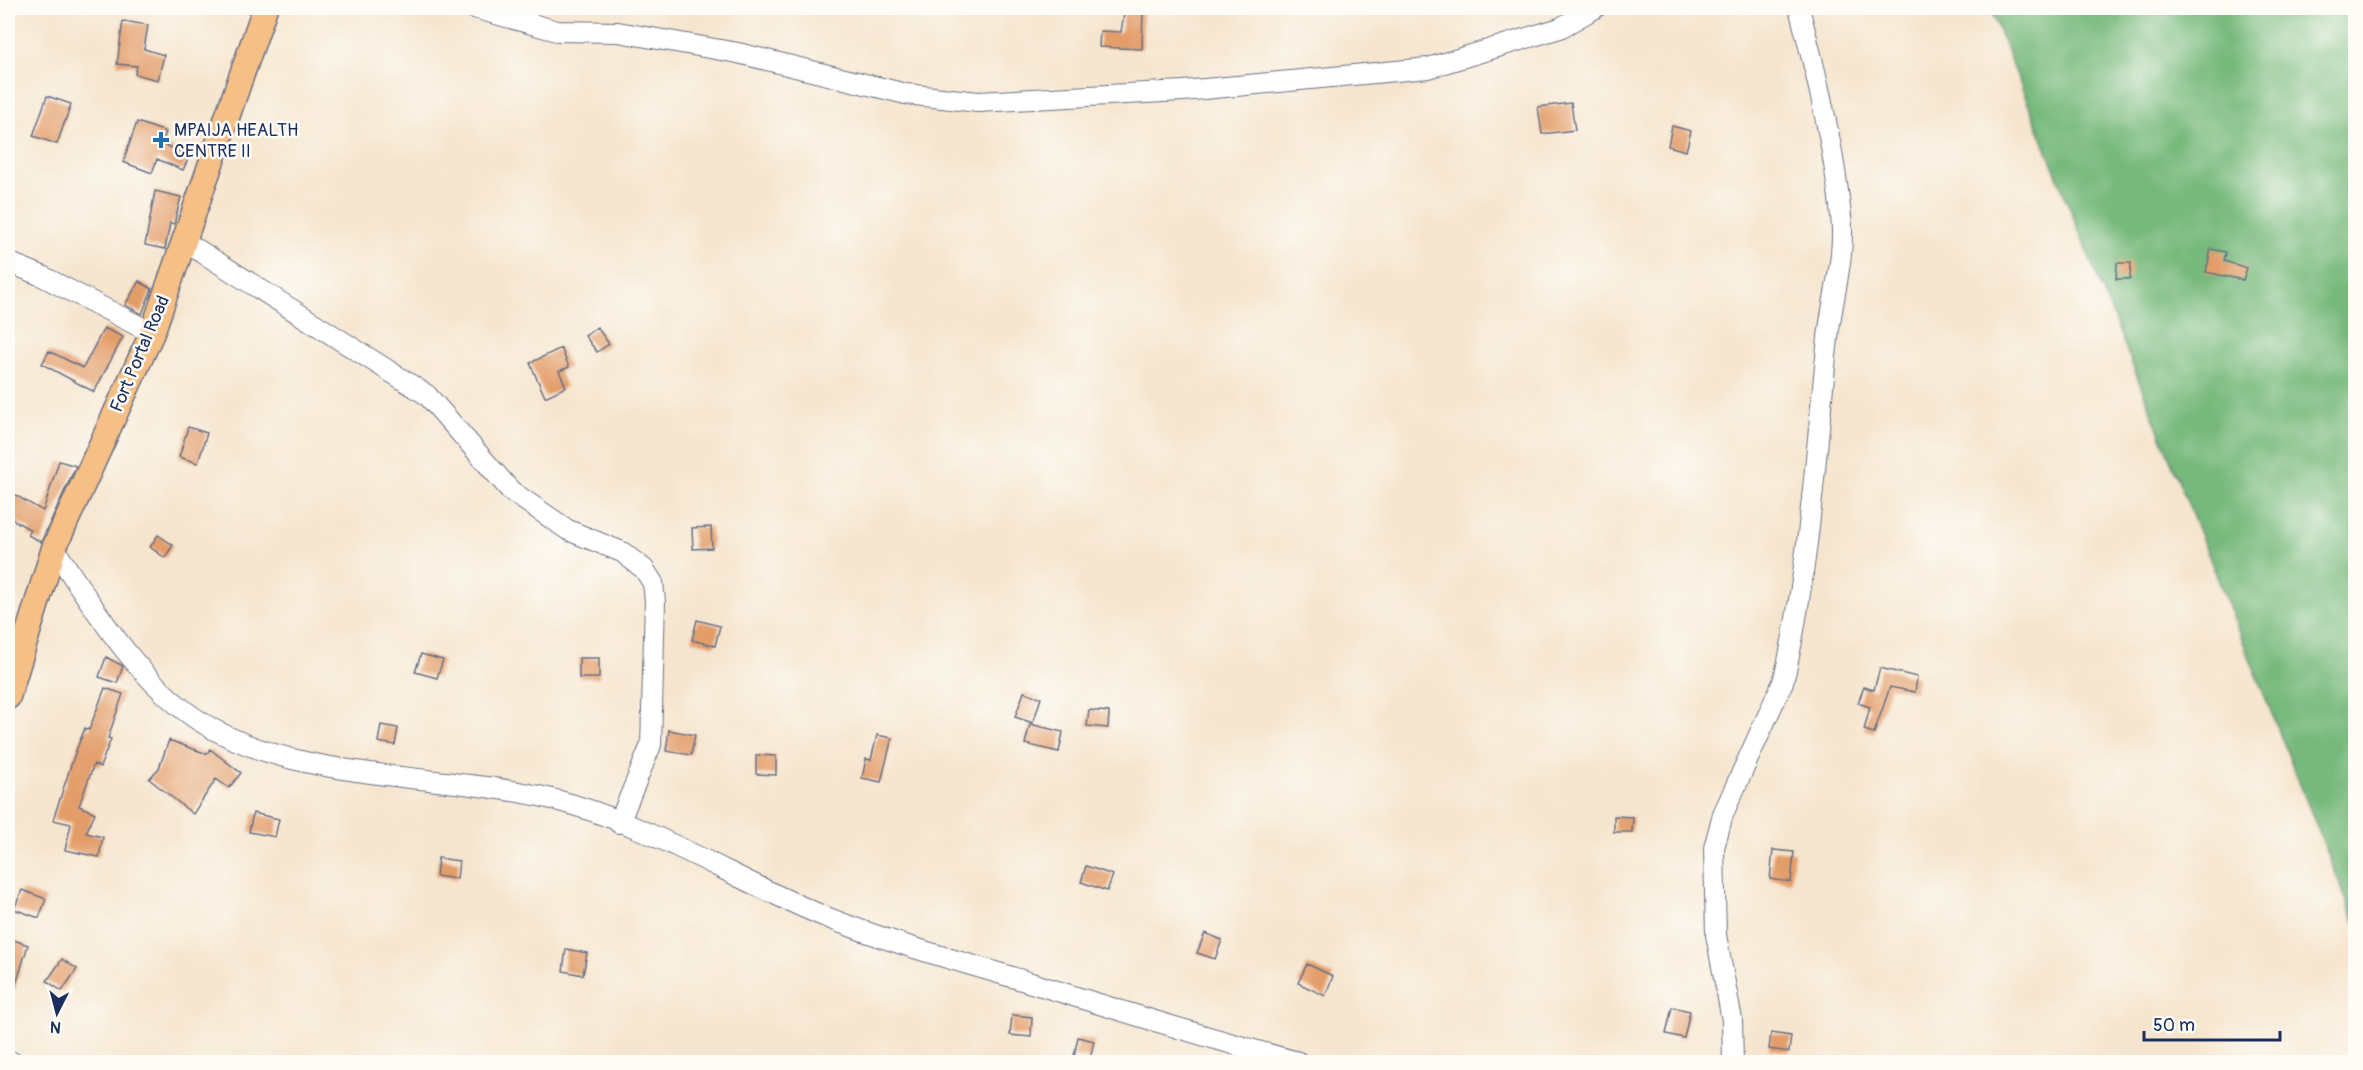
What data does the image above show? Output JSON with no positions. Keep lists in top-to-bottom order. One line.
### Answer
{"streets":{"main road":["Fort Portal Road"]},"places":{"health":["MPAIJA HEALTH CENTRE II"]},"scale_bar":"50 m","north":"bottom"}
